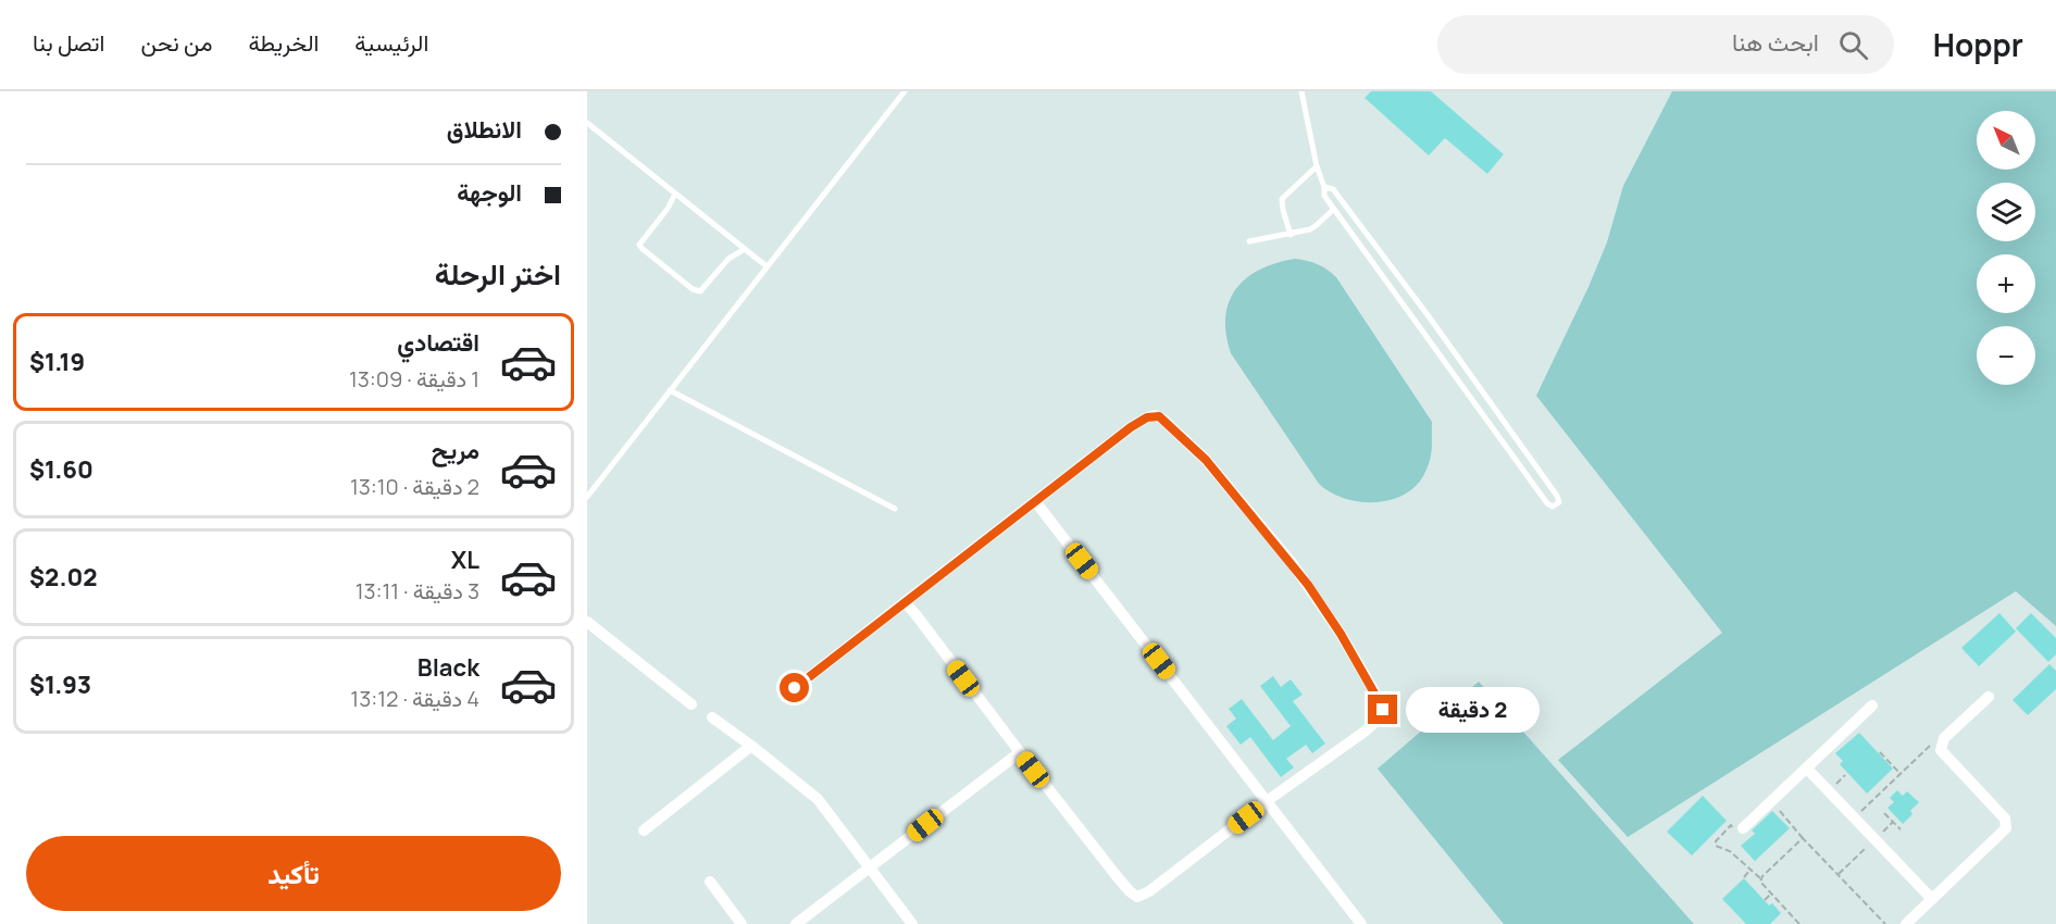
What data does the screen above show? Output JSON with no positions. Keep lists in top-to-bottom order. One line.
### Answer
{"north":"top left","page":{"header":"Hoppr","search":"ابحث هنا","nav":["الرئيسية","الخريطة","من نحن","اتصل بنا"],"banner":["الانطلاق","الوجهة"],"map_buttons":["+","−"],"heading":"اختر الرحلة","list":[{"name":"اقتصادي","note":"1 دقيقة · 13:09","value":"$1.19"},{"name":"مريح","note":"2 دقيقة · 13:10","value":"$1.60"},{"name":"XL","note":"3 دقيقة · 13:11","value":"$2.02"},{"name":"Black","note":"4 دقيقة · 13:12","value":"$1.93"}],"bubble":"2 دقيقة","buttons":"تأكيد"}}
